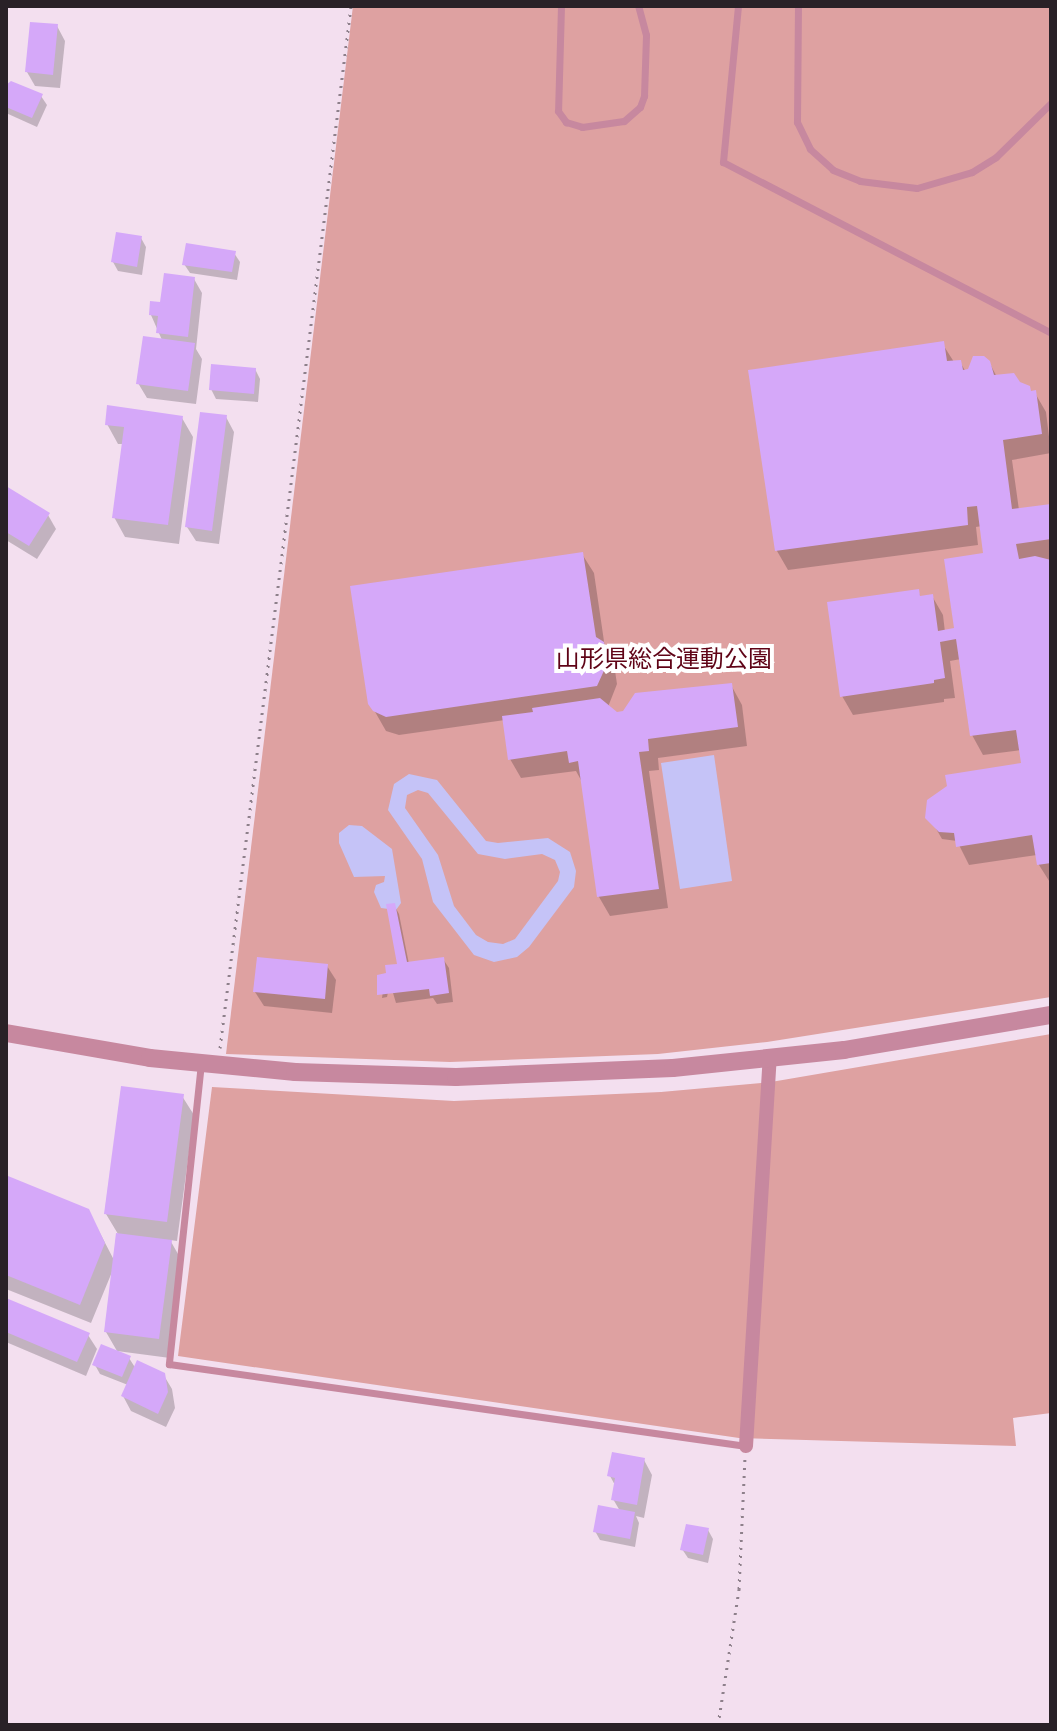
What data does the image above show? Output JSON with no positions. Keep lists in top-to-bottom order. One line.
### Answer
{"parks":["山形県総合運動公園"]}
